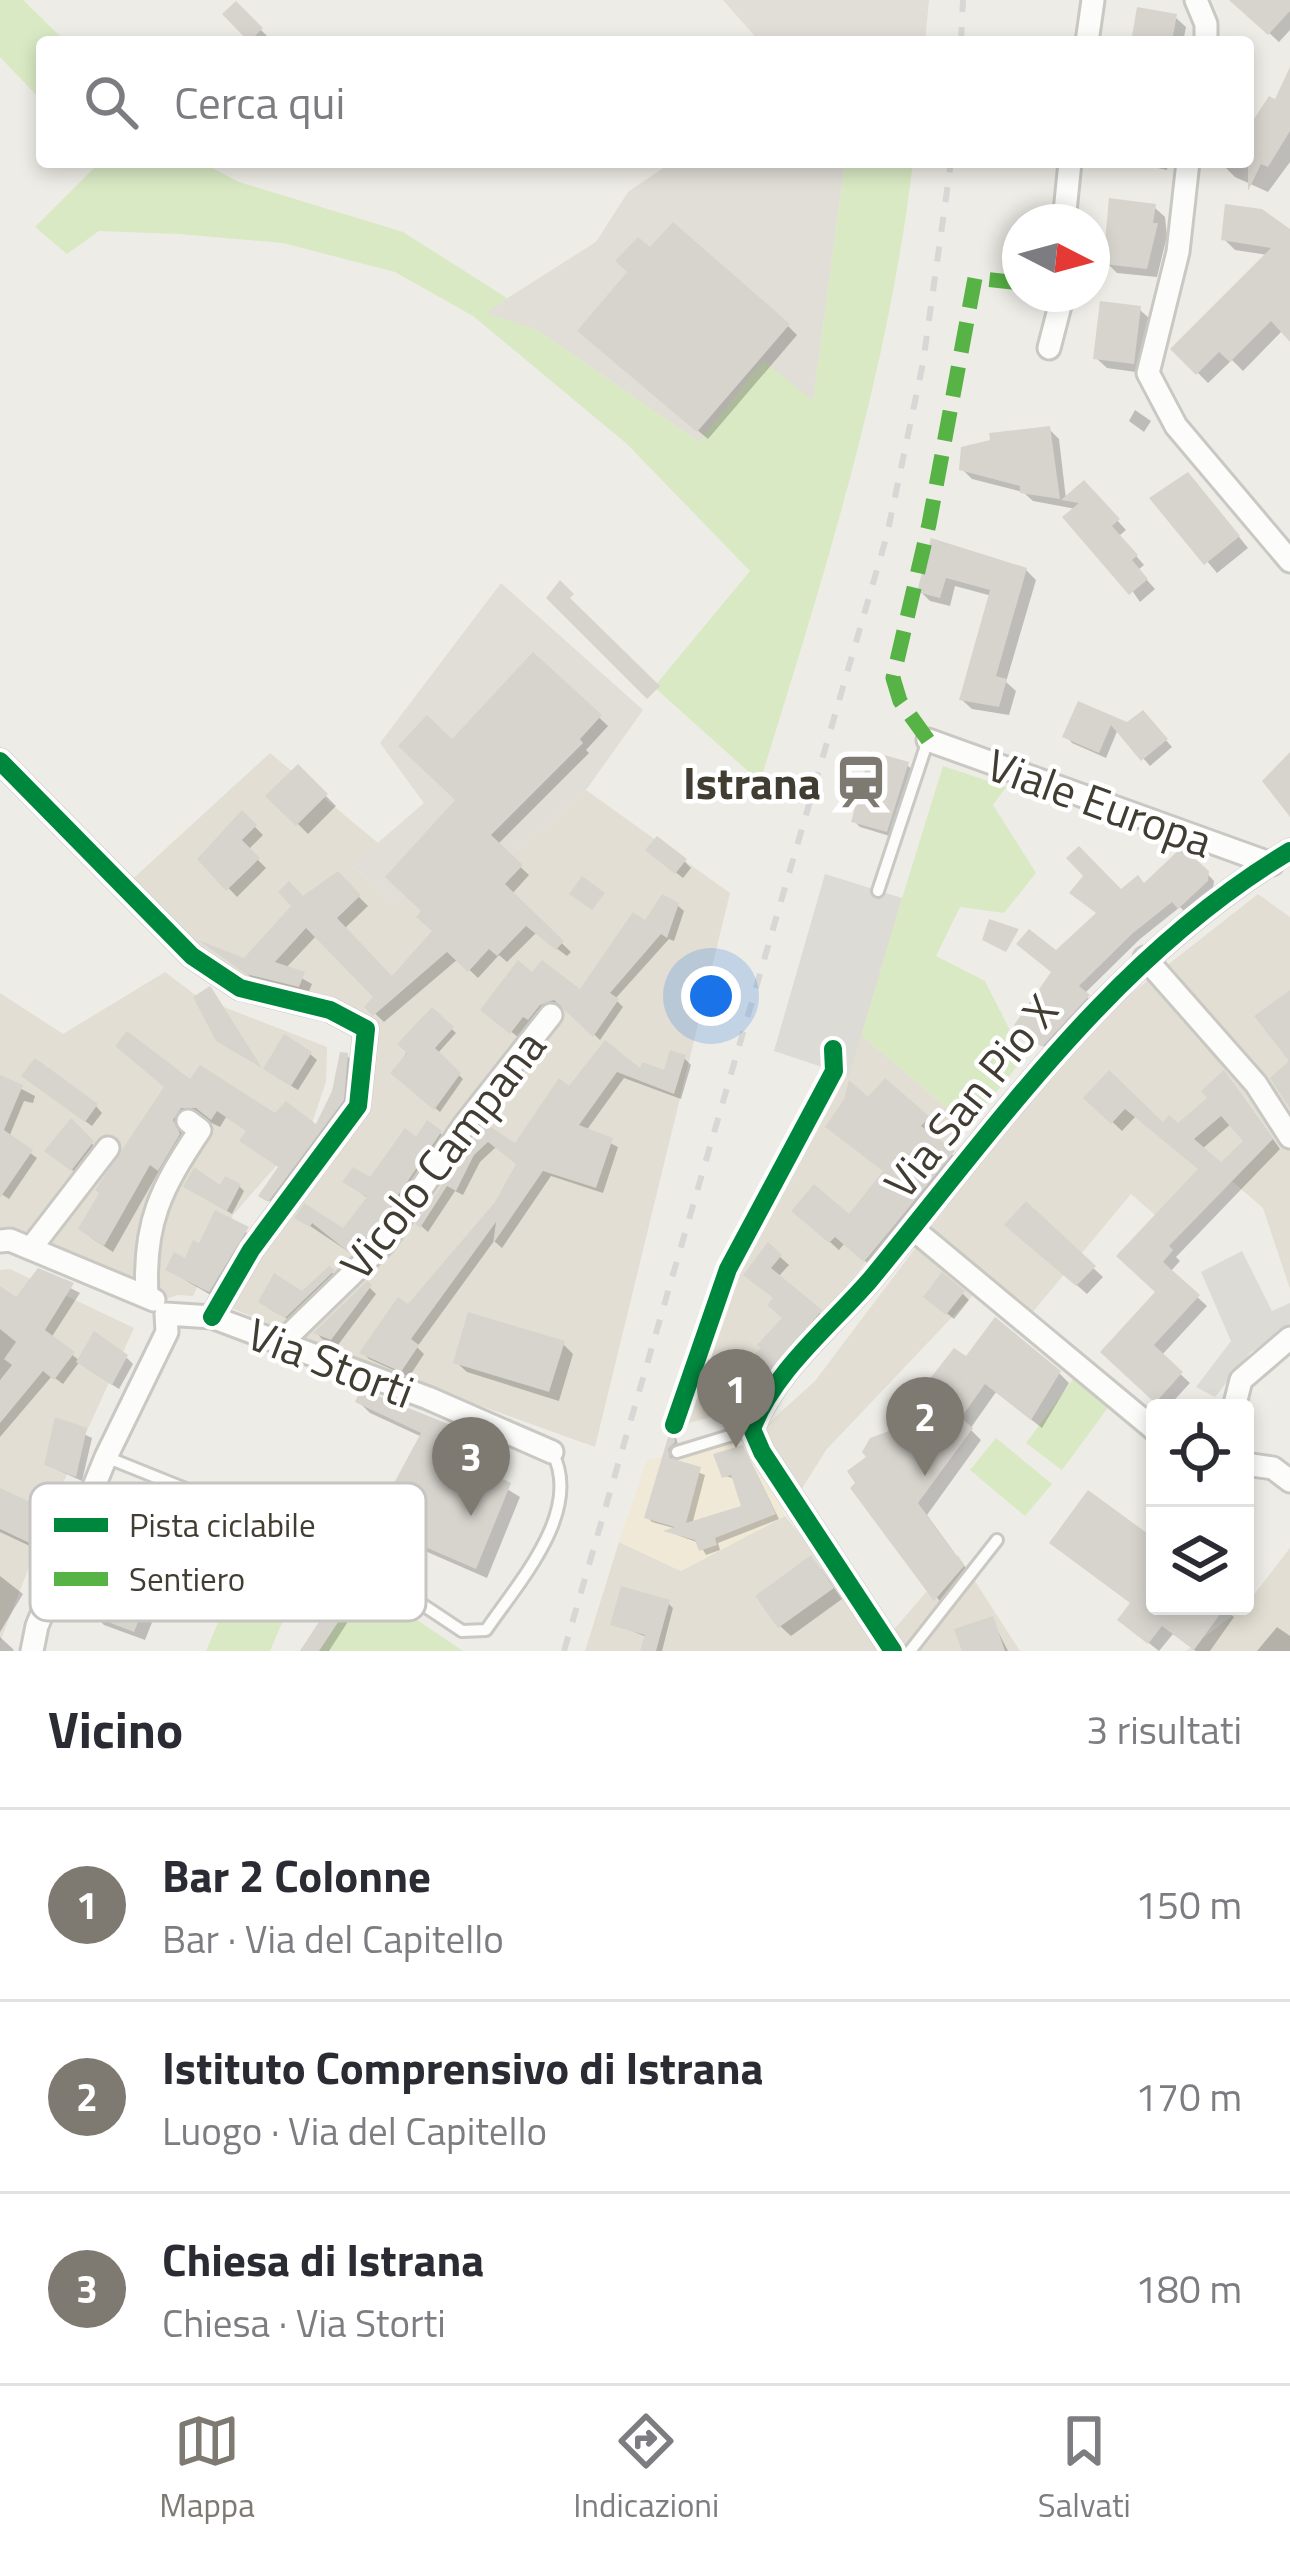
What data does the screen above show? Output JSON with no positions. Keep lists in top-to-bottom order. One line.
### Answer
{"streets":{"street":["Viale Europa","Via San Pio X","Vicolo Campana","Via Storti"]},"crossings":[["Viale Europa","Via San Pio X"],["Vicolo Campana","Via Storti"]],"places":{"station":["Istrana"]},"legend":["Pista ciclabile","Sentiero"],"north":"right","page":{"search":"Cerca qui","pins":["1","2","3"],"heading":["Vicino","3 risultati"],"list":[{"mark":"1","name":"Bar 2 Colonne","note":"Bar · Via del Capitello","value":"150 m"},{"mark":"2","name":"Istituto Comprensivo di Istrana","note":"Luogo · Via del Capitello","value":"170 m"},{"mark":"3","name":"Chiesa di Istrana","note":"Chiesa · Via Storti","value":"180 m"}],"nav":["Mappa","Indicazioni","Salvati"]}}
